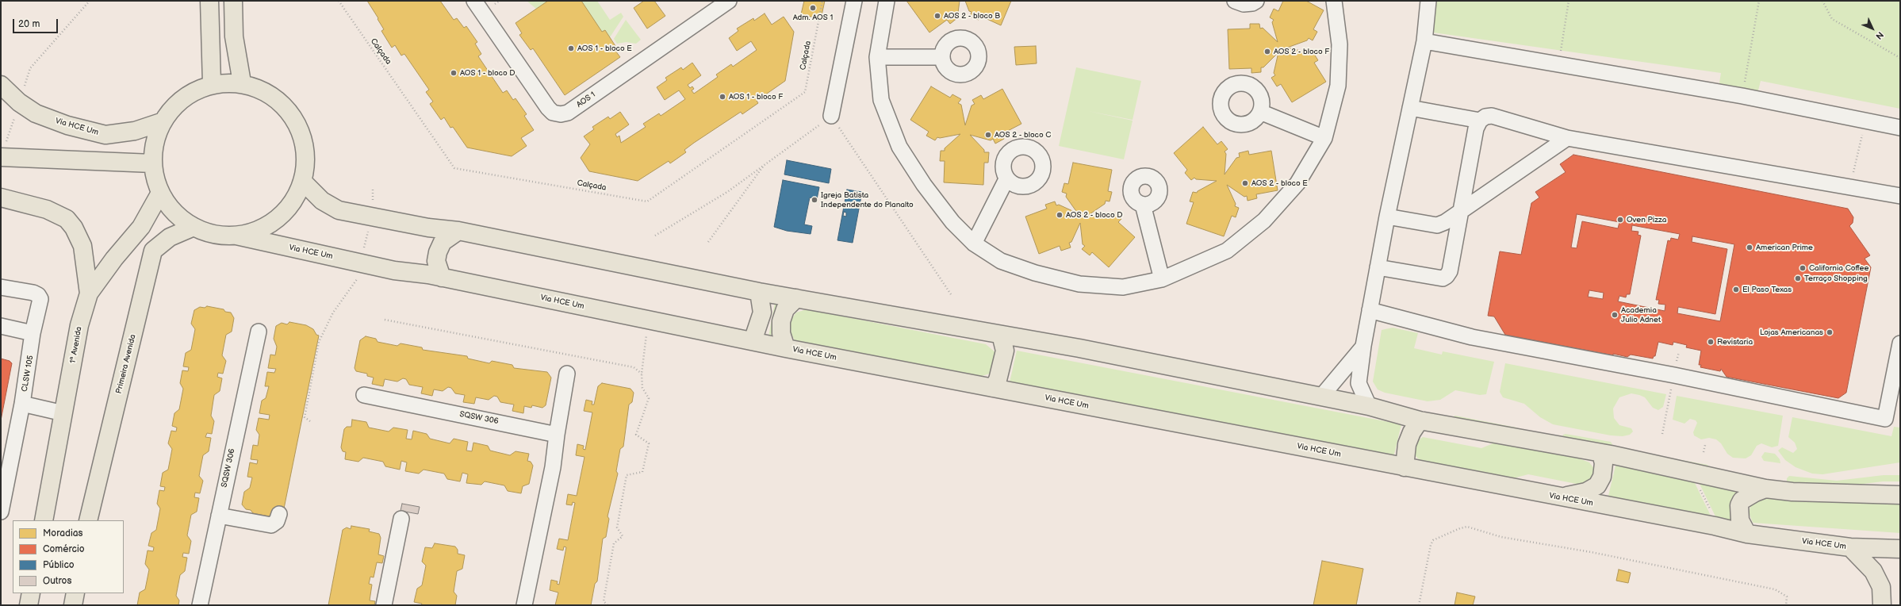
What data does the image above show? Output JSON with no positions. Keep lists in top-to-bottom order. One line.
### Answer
{"streets":{"main road":["Via HCE Um","1ª Avenida","Primeira Avenida"],"street":["AOS 1","CLSW 105","SQSW 306"],"path":["Calçada"]},"crossings":[["Via HCE Um","1ª Avenida"],["Via HCE Um","Primeira Avenida"]],"places":["Adm. AOS 1","AOS 2 - bloco B","AOS 1 - bloco E","AOS 2 - bloco F","AOS 1 - bloco D","AOS 1 - bloco F","AOS 2 - bloco C","AOS 2 - bloco E","Igreja Batista Independente do Planalto","AOS 2 - bloco D","Oven Pizza","American Prime","California Coffee","Terraço Shopping","El Paso Texas","Academia Julio Adnet","Lojas Americanas","Revistaria"],"legend":["Moradias","Comércio","Público","Outros"],"scale_bar":"20 m","north":"bottom right"}
